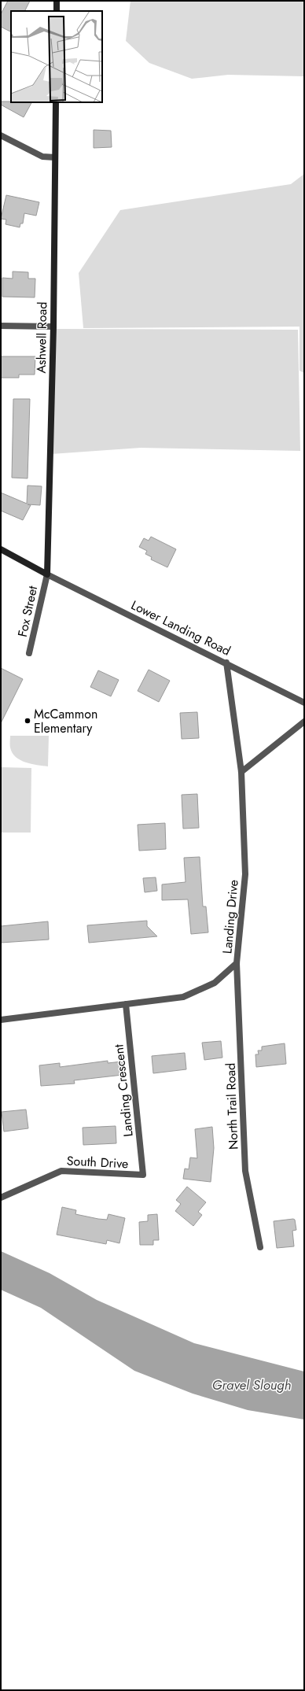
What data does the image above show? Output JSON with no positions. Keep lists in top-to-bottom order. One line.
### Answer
{"streets":{"street":["Ashwell Road","Fox Street","Lower Landing Road","Landing Drive","Landing Crescent","North Trail Road","South Drive"]},"crossings":[["Ashwell Road","Fox Street"],["Ashwell Road","Lower Landing Road"],["Fox Street","Lower Landing Road"],["Lower Landing Road","Landing Drive"],["Landing Drive","Landing Crescent"],["Landing Drive","North Trail Road"],["Landing Crescent","South Drive"]],"water":["Gravel Slough"],"places":["McCammon Elementary"]}
